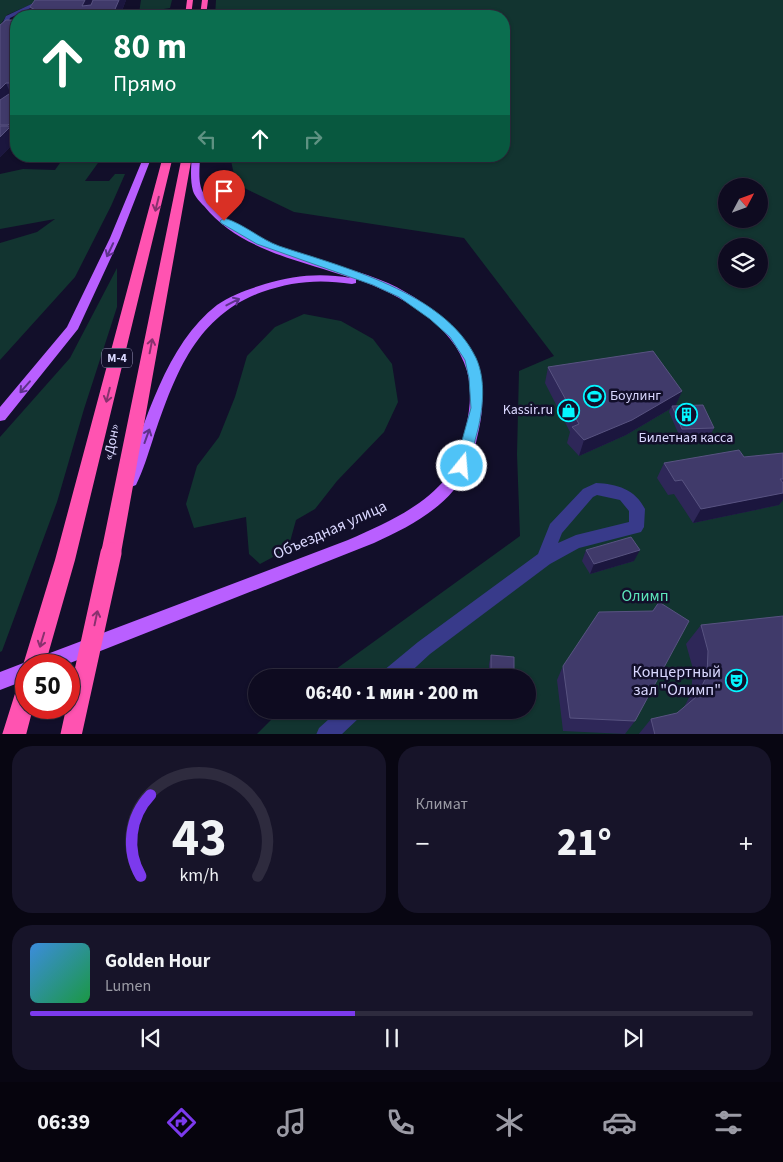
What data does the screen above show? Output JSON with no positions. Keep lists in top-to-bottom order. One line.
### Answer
{"streets":{"highway":["М-4","«Дон»"],"main road":["Объездная улица"]},"parks":["Олимп"],"places":{"sports":["Боулинг"],"shop":["Kassir.ru"],"building":["Билетная касса"],"theatre":["Концертный зал \"Олимп\""]},"north":"top right","page":{"turn":["80 m","Прямо"],"limit":"50","trip":"06:40 · 1 мин · 200 m","tile":"Климат","heat":["−","21°","+"],"song":["Golden Hour","Lumen"],"tabs":"06:39","gauge":["43","km/h"]}}
